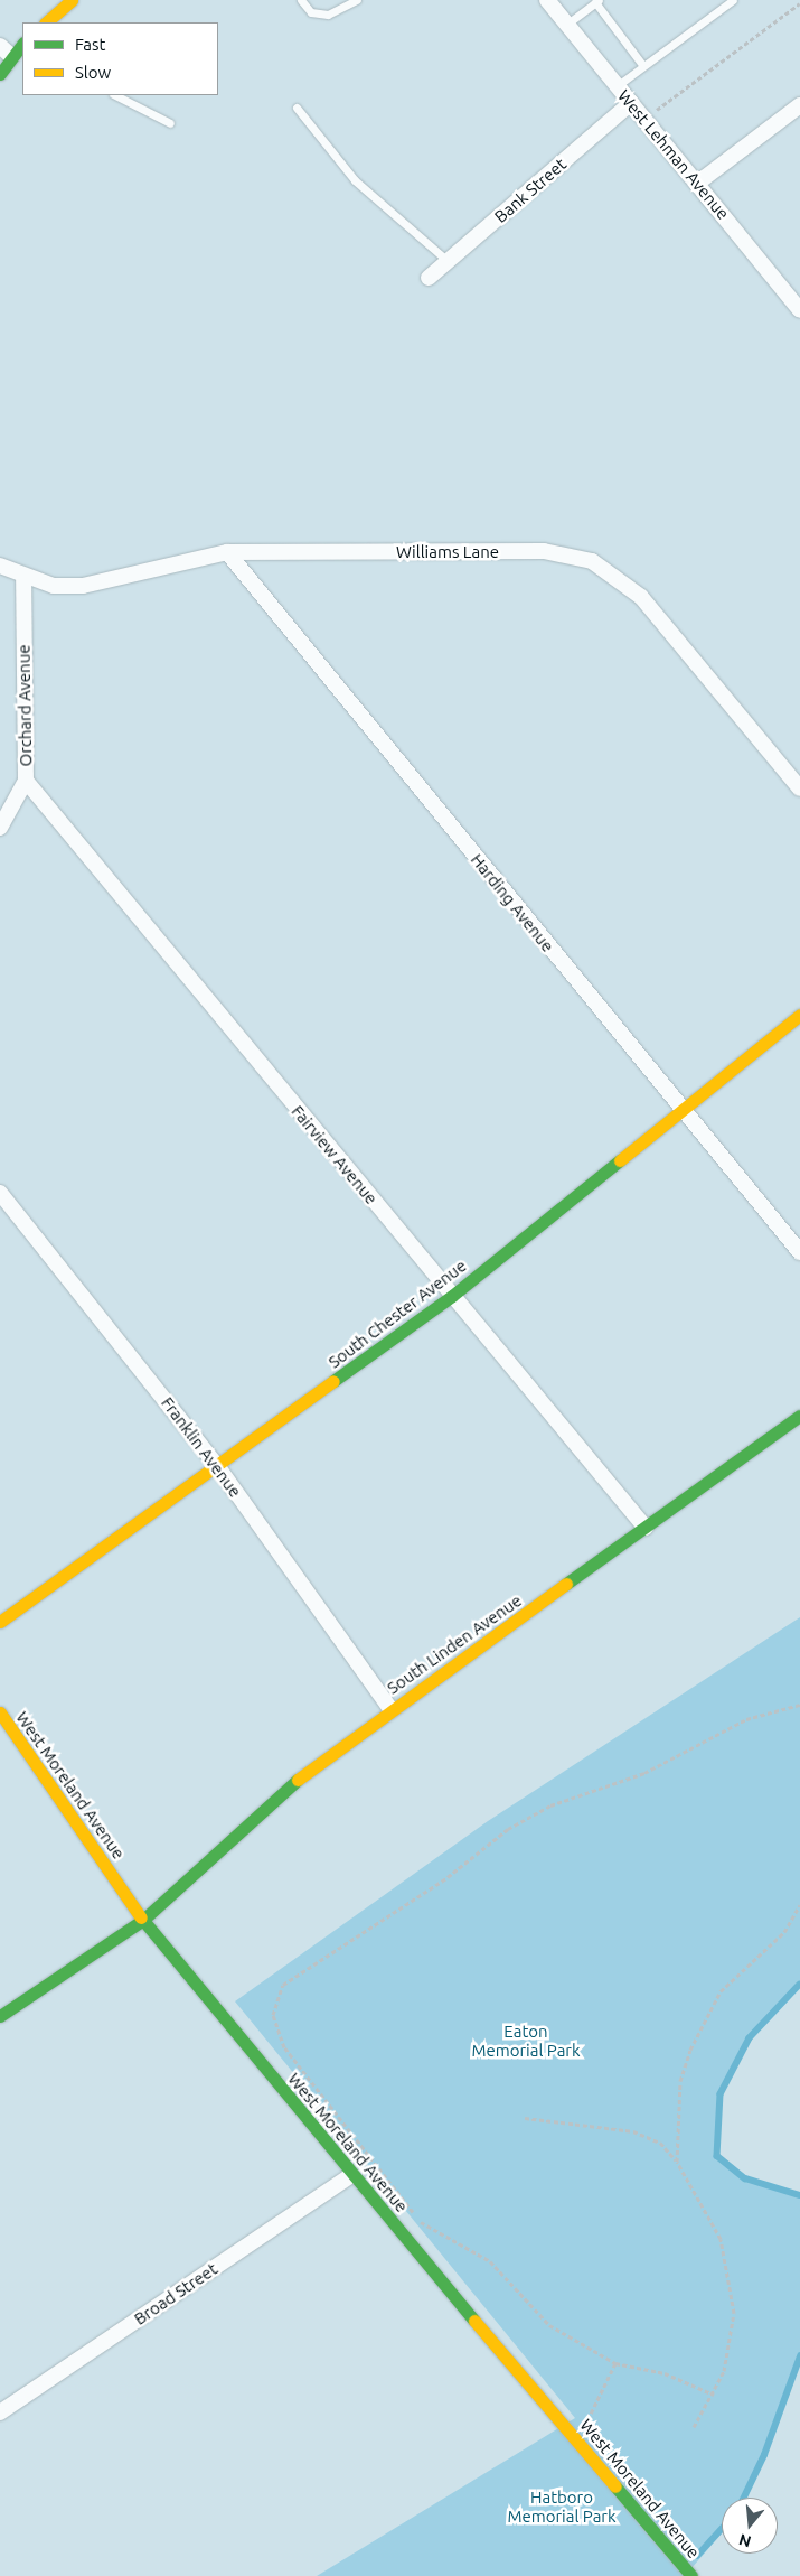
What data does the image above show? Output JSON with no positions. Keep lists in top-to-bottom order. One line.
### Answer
{"streets":{"main road":["South Chester Avenue","South Linden Avenue","West Moreland Avenue"],"street":["West Lehman Avenue","Bank Street","Williams Lane","Orchard Avenue","Harding Avenue","Fairview Avenue","Franklin Avenue","Broad Street"]},"crossings":[["West Lehman Avenue","Bank Street"],["Williams Lane","Orchard Avenue"],["Williams Lane","Harding Avenue"],["Orchard Avenue","Fairview Avenue"],["Harding Avenue","South Chester Avenue"],["Fairview Avenue","South Chester Avenue"],["Fairview Avenue","South Linden Avenue"],["South Chester Avenue","Franklin Avenue"],["Franklin Avenue","South Linden Avenue"],["South Linden Avenue","West Moreland Avenue"],["West Moreland Avenue","Broad Street"]],"parks":["Eaton Memorial Park","Hatboro Memorial Park"],"legend":["Fast","Slow"],"north":"bottom"}
